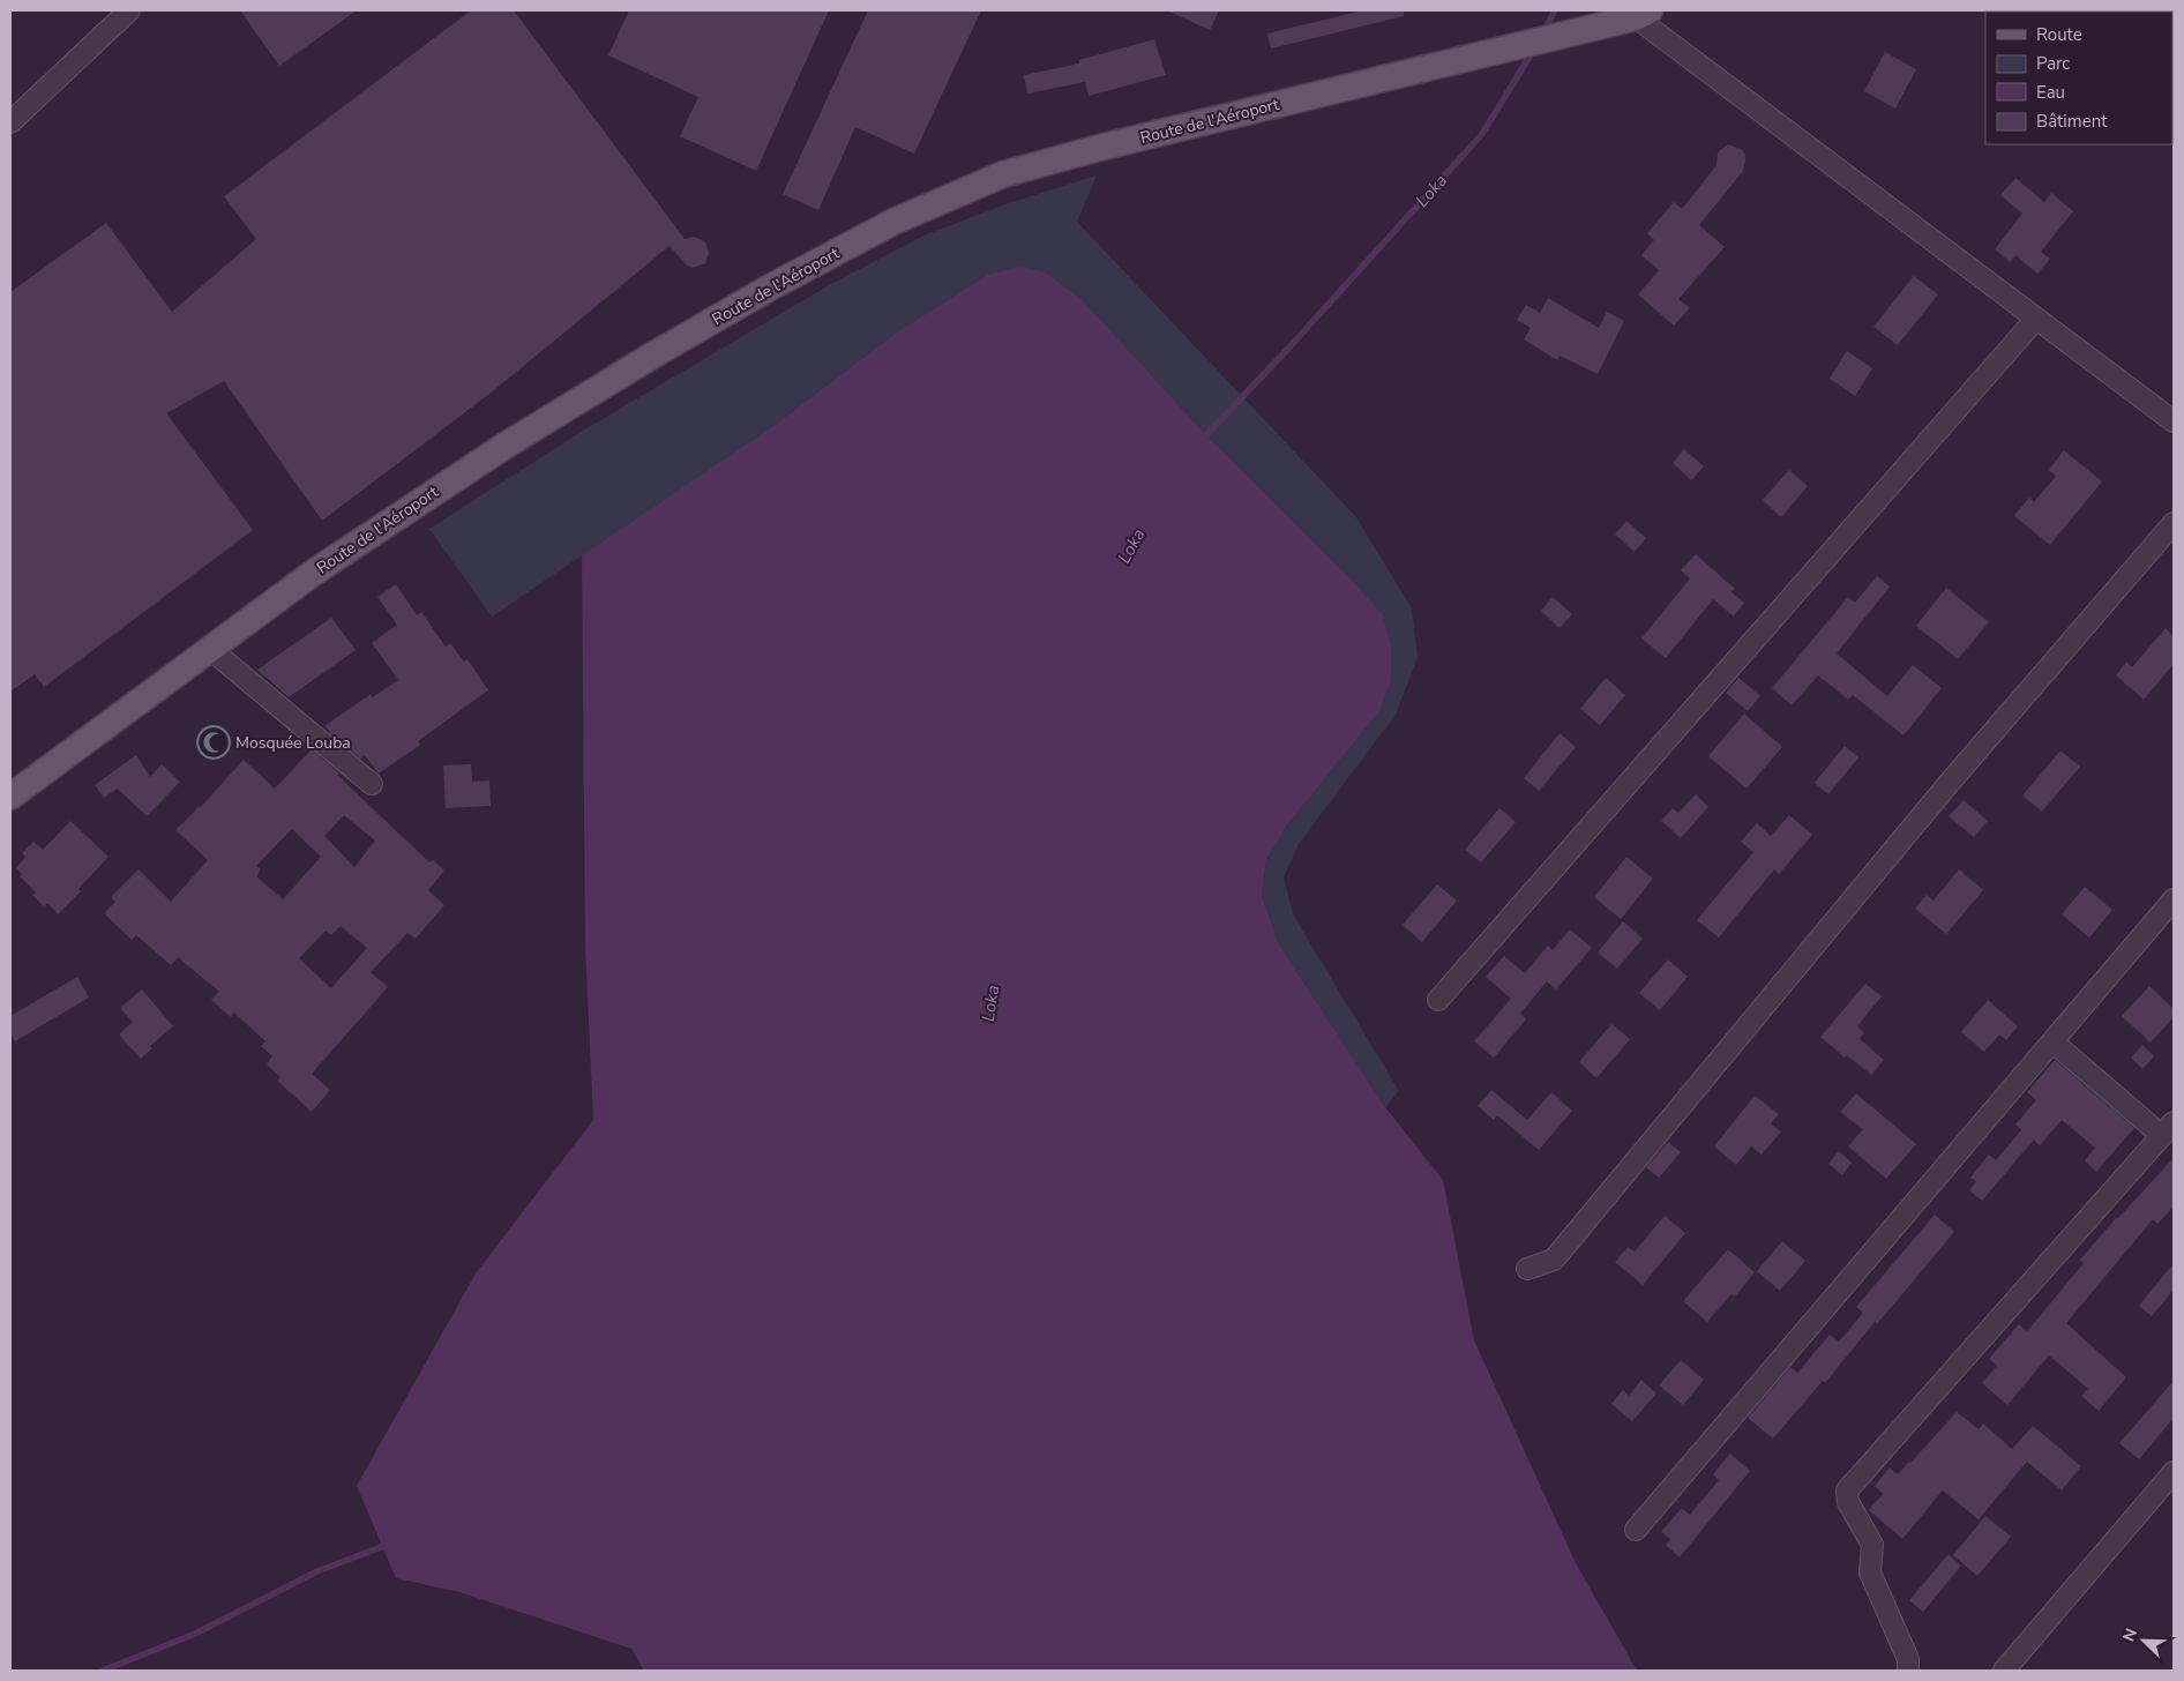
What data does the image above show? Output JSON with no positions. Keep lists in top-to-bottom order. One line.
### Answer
{"streets":{"main road":["Route de l'Aéroport"]},"water":["Loka"],"places":{"mosque":["Mosquée Louba"]},"legend":["Route","Parc","Eau","Bâtiment"],"north":"top left"}
